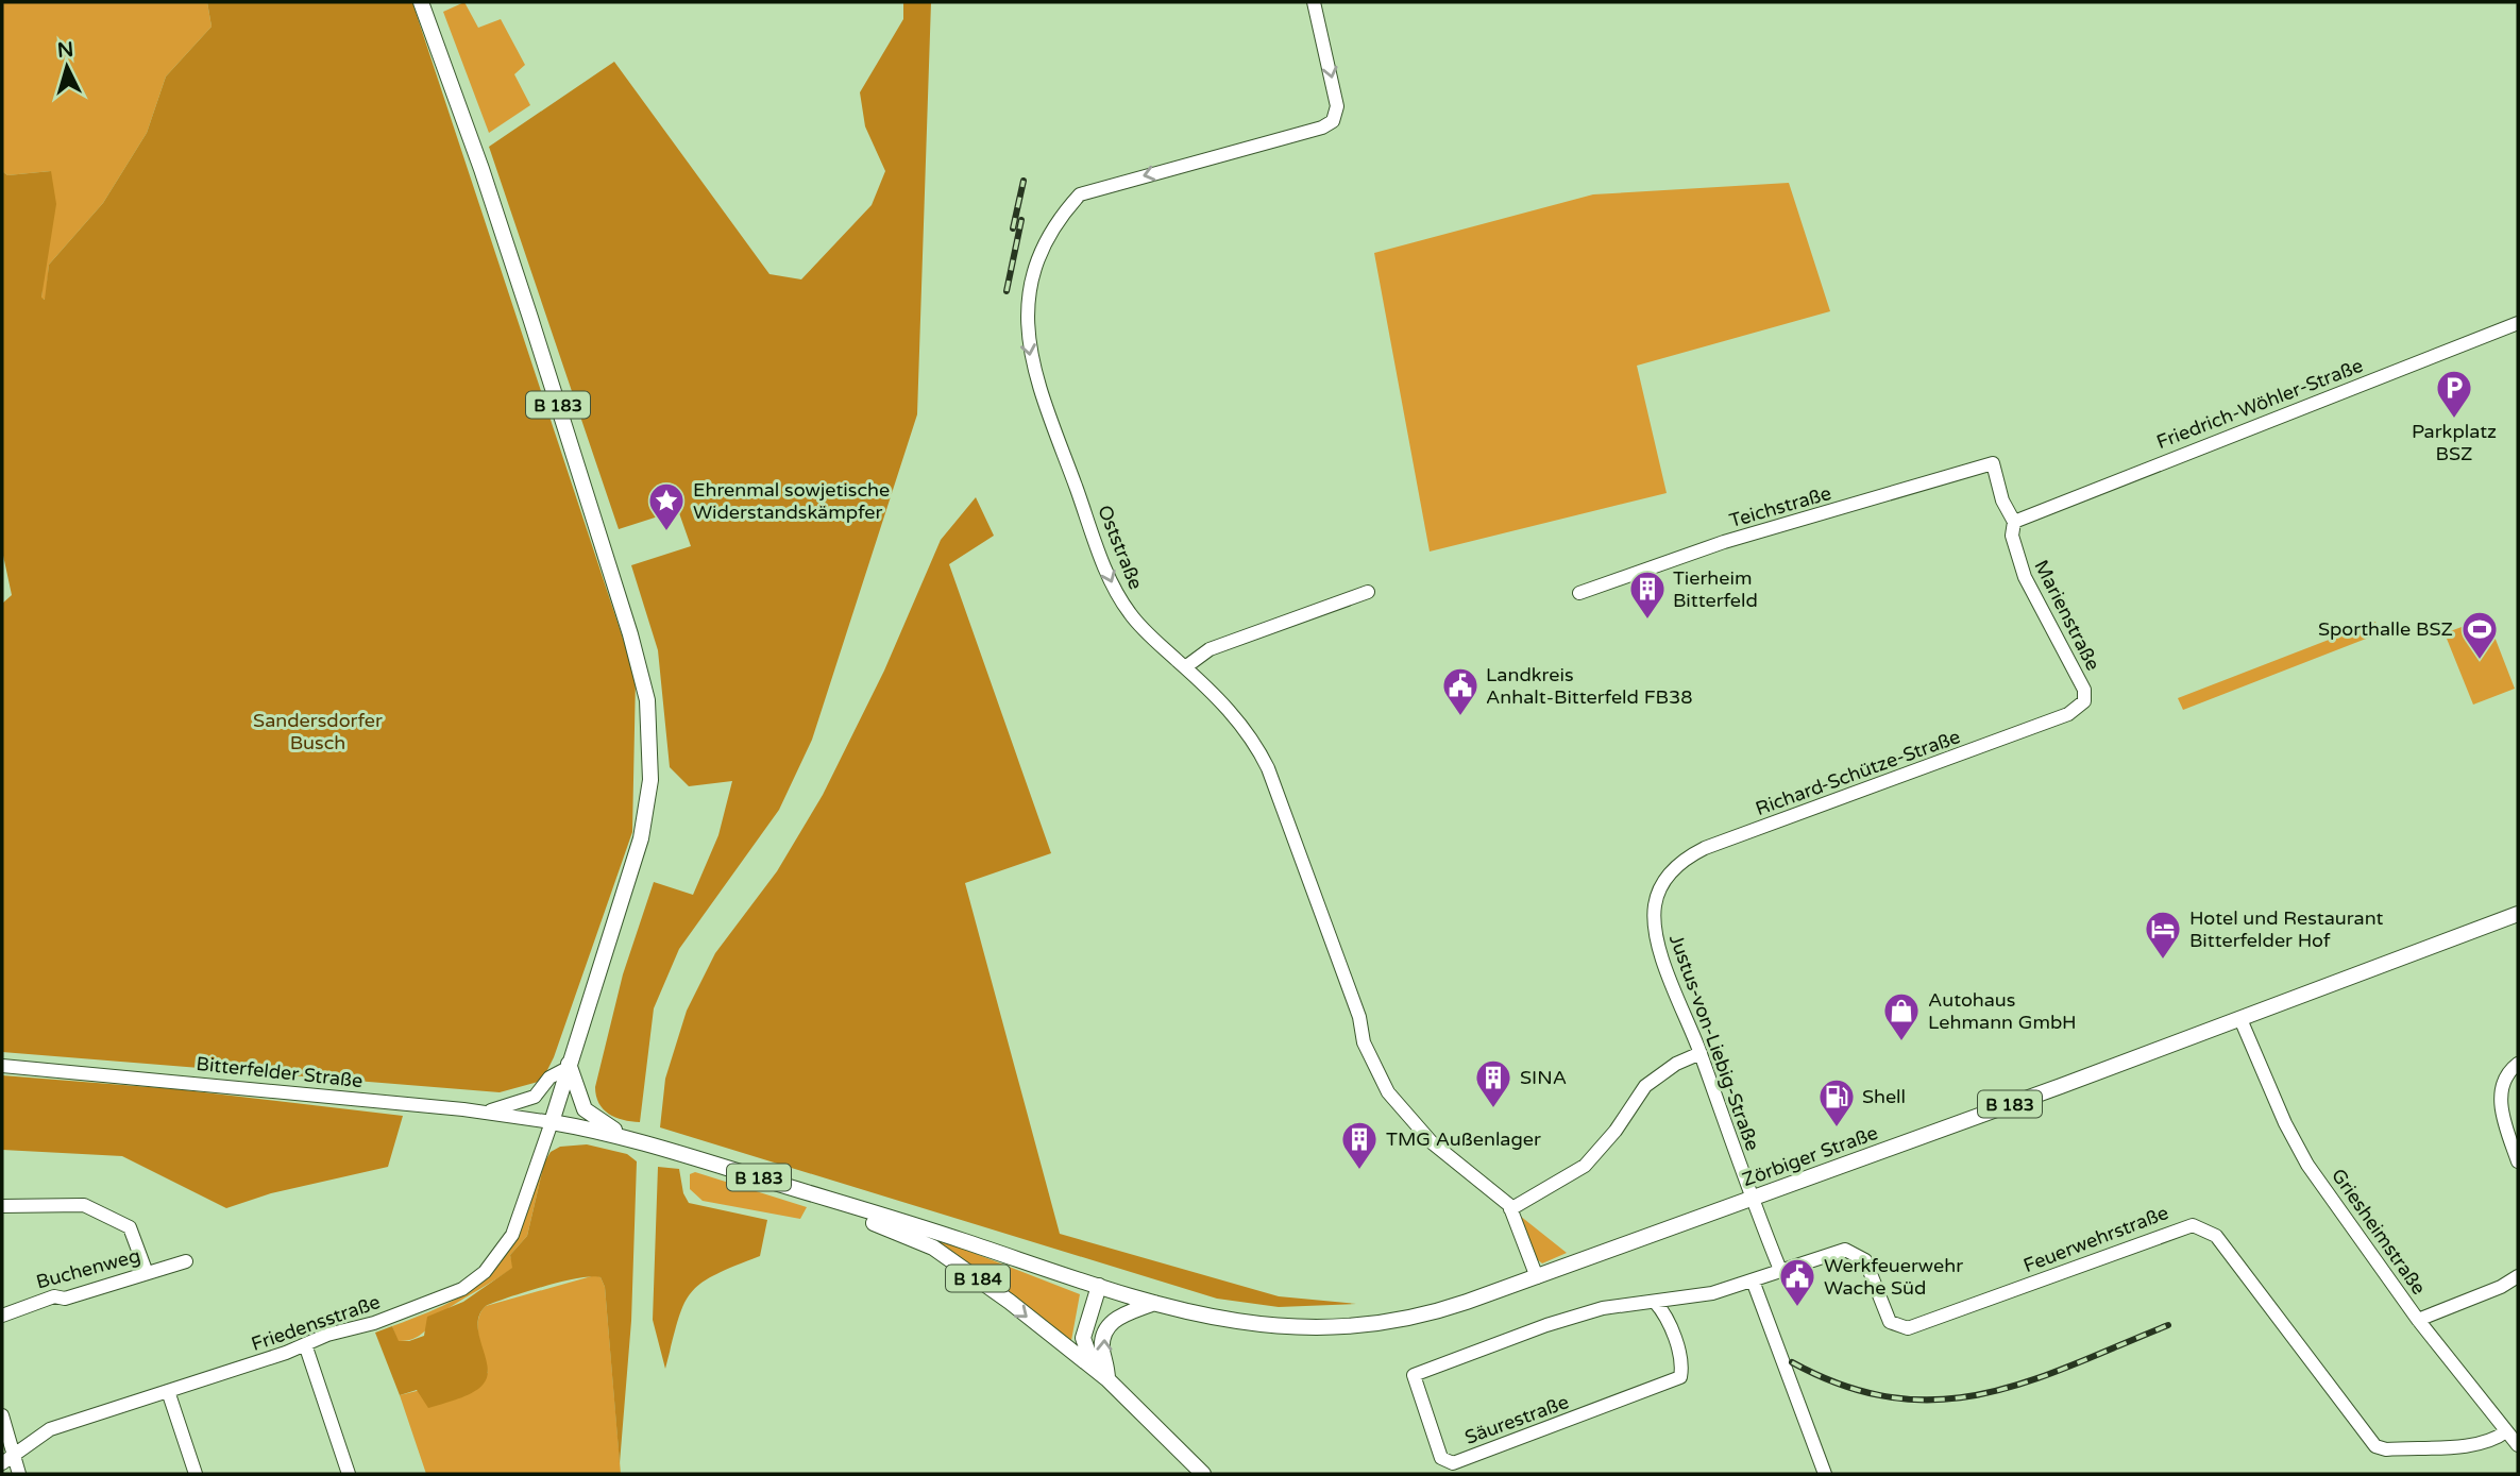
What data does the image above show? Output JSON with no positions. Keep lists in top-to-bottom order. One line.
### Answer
{"streets":{"main road":["B 183","Zörbiger Straße","B 184"],"street":["Friedrich-Wöhler-Straße","Teichstraße","Oststraße","Marienstraße","Richard-Schütze-Straße","Justus-von-Liebig-Straße","Bitterfelder Straße","Griesheimstraße","Feuerwehrstraße","Buchenweg","Friedensstraße","Säurestraße"]},"crossings":[["Friedrich-Wöhler-Straße","Marienstraße"],["B 183","Bitterfelder Straße"],["B 183","Zörbiger Straße"],["B 183","B 184"],["B 183","Friedensstraße"],["Teichstraße","Marienstraße"],["Oststraße","Zörbiger Straße"],["Marienstraße","Richard-Schütze-Straße"],["Richard-Schütze-Straße","Justus-von-Liebig-Straße"],["Justus-von-Liebig-Straße","Zörbiger Straße"],["Bitterfelder Straße","Friedensstraße"],["Zörbiger Straße","Griesheimstraße"],["Griesheimstraße","Feuerwehrstraße"],["Feuerwehrstraße","Säurestraße"]],"parks":["Sandersdorfer Busch"],"places":{"parking":["Parkplatz BSZ"],"place":["Ehrenmal sowjetische Widerstandskämpfer"],"building":["Tierheim Bitterfeld","SINA","TMG Außenlager"],"sports":["Sporthalle BSZ"],"public building":["Landkreis Anhalt-Bitterfeld FB38","Werkfeuerwehr Wache Süd"],"hotel":["Hotel und Restaurant Bitterfelder Hof"],"shop":["Autohaus Lehmann GmbH"],"fuel station":["Shell"]},"north":"top"}
